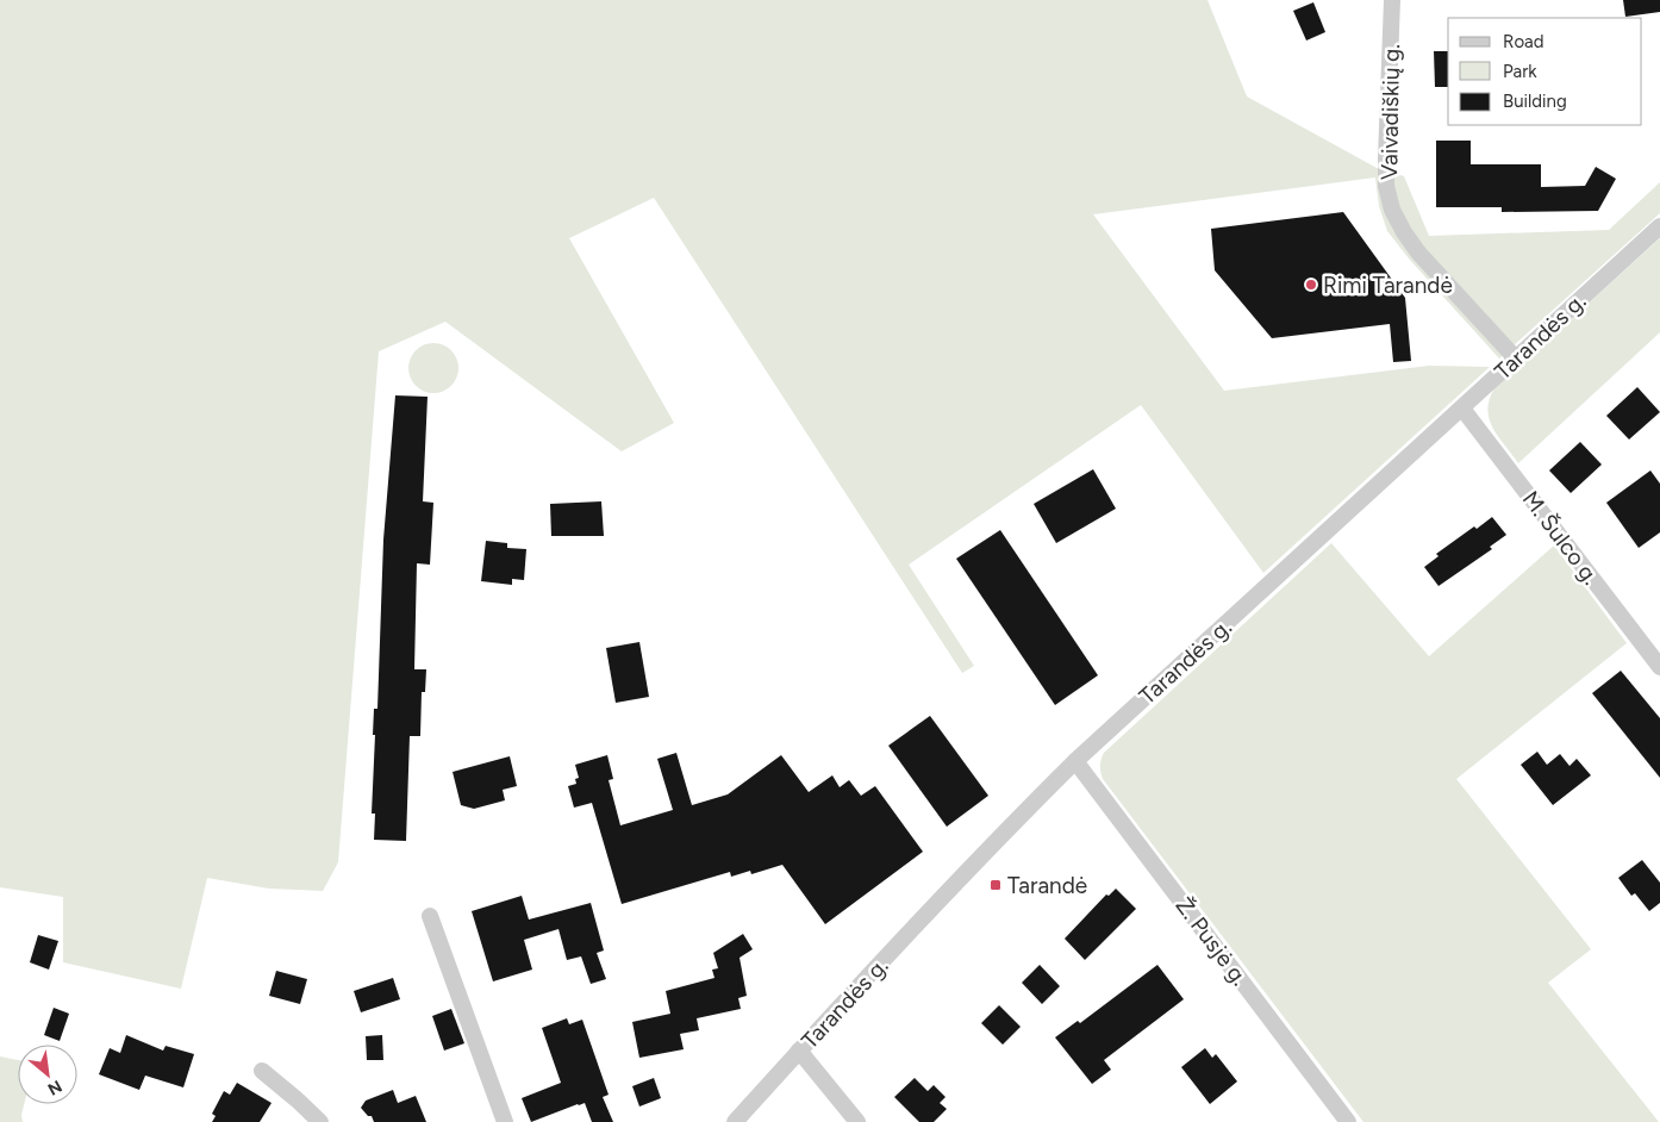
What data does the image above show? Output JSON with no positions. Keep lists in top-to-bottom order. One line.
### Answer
{"streets":{"street":["Vaivadiškių g.","Tarandės g.","M. Šulco g.","Ž. Pusjė g."]},"crossings":[["Vaivadiškių g.","Tarandės g."],["Tarandės g.","M. Šulco g."],["Tarandės g.","Ž. Pusjė g."]],"places":{"other":["Rimi Tarandė"],"transit":["Tarandė"]},"legend":["Road","Park","Building"],"north":"bottom right"}
